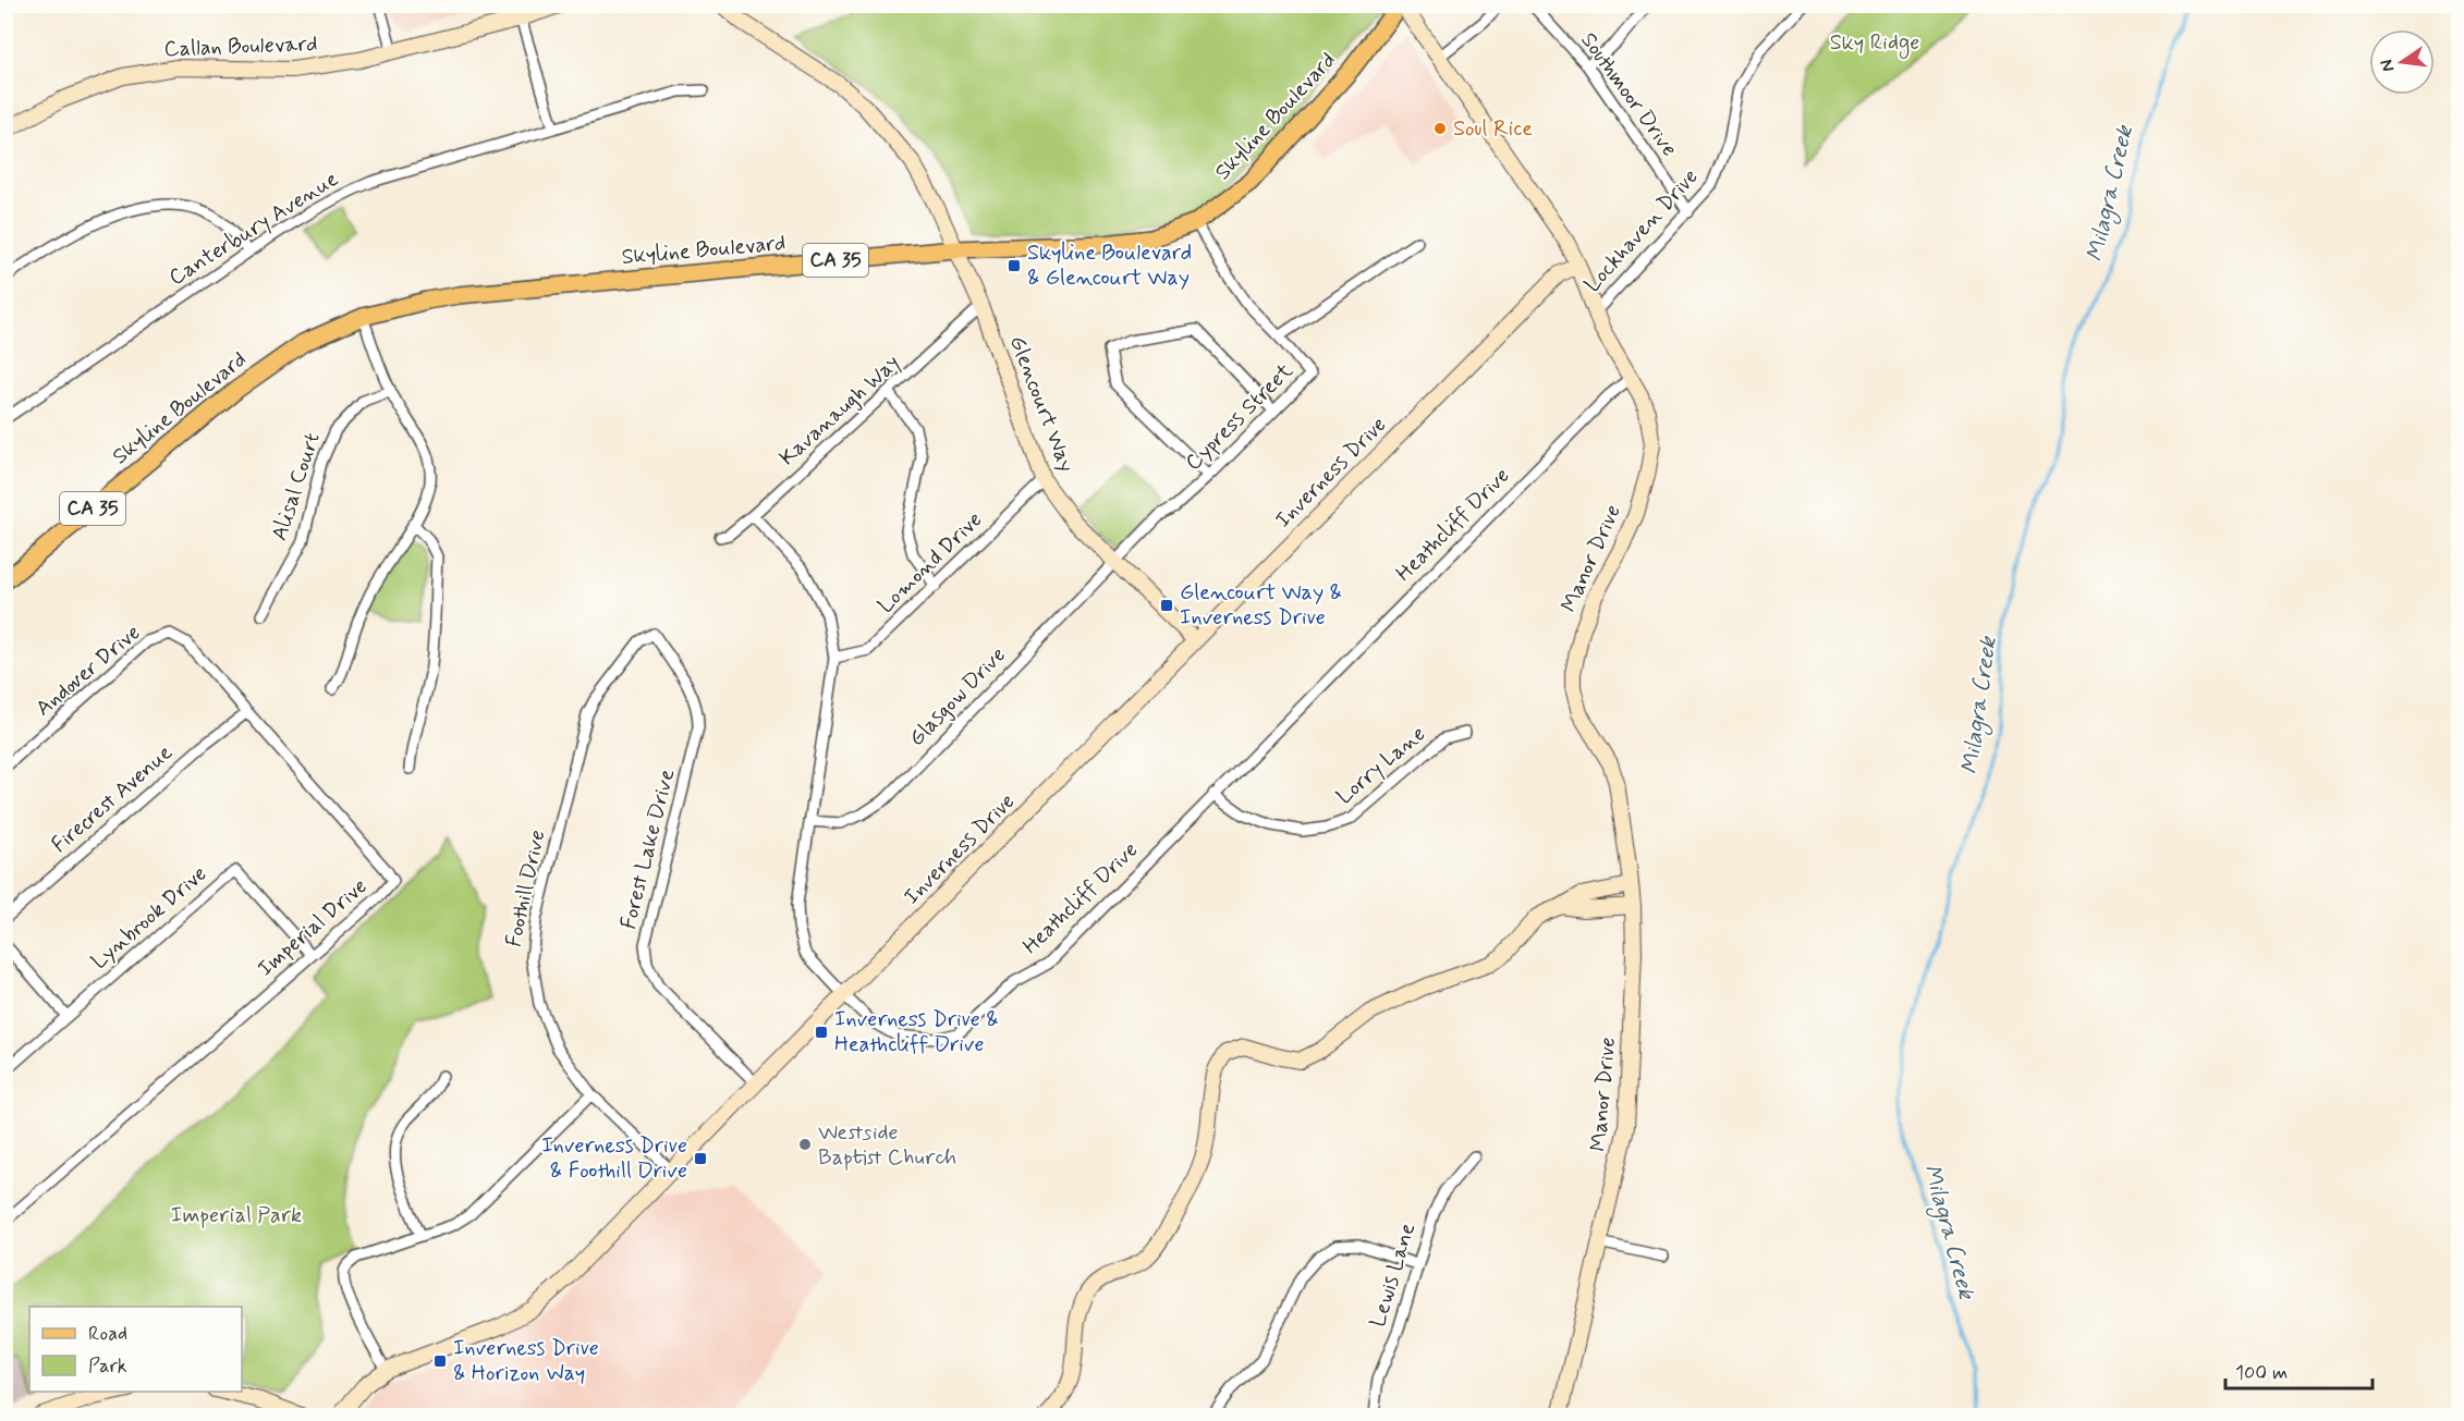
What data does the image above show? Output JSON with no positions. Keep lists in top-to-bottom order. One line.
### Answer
{"streets":{"main road":["Skyline Boulevard","CA 35"],"street":["Callan Boulevard","Southmoor Drive","Canterbury Avenue","Lockhaven Drive","Glencourt Way","Kavanaugh Way","Cypress Street","Inverness Drive","Alisal Court","Heathcliff Drive","Manor Drive","Lomond Drive","Andover Drive","Glasgow Drive","Lorry Lane","Firecrest Avenue","Forest Lake Drive","Foothill Drive","Lynbrook Drive","Imperial Drive","Lewis Lane"]},"crossings":[["Southmoor Drive","Lockhaven Drive"],["Skyline Boulevard","Glencourt Way"],["Skyline Boulevard","Cypress Street"],["Skyline Boulevard","Manor Drive"],["Lockhaven Drive","Manor Drive"],["Glencourt Way","Kavanaugh Way"],["Glencourt Way","Cypress Street"],["Glencourt Way","Inverness Drive"],["Glencourt Way","Lomond Drive"],["Glencourt Way","Glasgow Drive"],["Kavanaugh Way","Heathcliff Drive"],["Cypress Street","Glasgow Drive"],["Inverness Drive","Heathcliff Drive"],["Inverness Drive","Manor Drive"],["Inverness Drive","Forest Lake Drive"],["Inverness Drive","Foothill Drive"],["Heathcliff Drive","Manor Drive"],["Heathcliff Drive","Lomond Drive"],["Heathcliff Drive","Glasgow Drive"],["Heathcliff Drive","Lorry Lane"],["Andover Drive","Imperial Drive"],["Firecrest Avenue","Imperial Drive"],["Forest Lake Drive","Foothill Drive"],["Lynbrook Drive","Imperial Drive"]],"water":["Milagra Creek"],"parks":["Sky Ridge","Imperial Park"],"places":{"other":["Soul Rice","Westside Baptist Church"],"transit":["Skyline Boulevard & Glencourt Way","Glencourt Way & Inverness Drive","Inverness Drive & Heathcliff Drive","Inverness Drive & Foothill Drive","Inverness Drive & Horizon Way"]},"legend":["Road","Park"],"scale_bar":"100 m","north":"left"}
